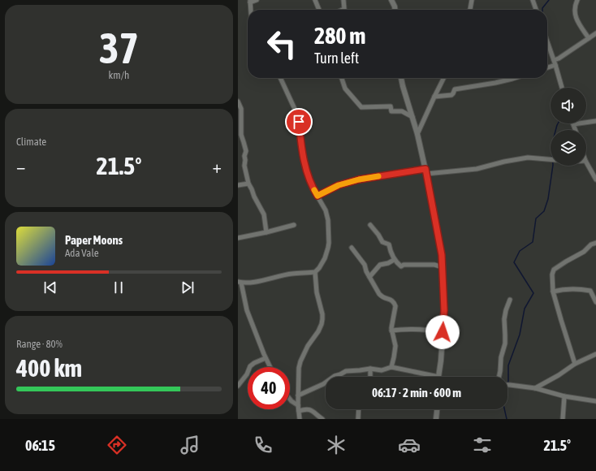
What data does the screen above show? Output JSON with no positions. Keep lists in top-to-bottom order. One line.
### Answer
{"page":{"tile":[["37","km/h"],"Climate",["Range · 80%","400 km"]],"turn":["280 m","Turn left"],"heat":["−","21.5°","+"],"song":["Paper Moons","Ada Vale"],"limit":"40","trip":"06:17 · 2 min · 600 m","tabs":["06:15","21.5°"]}}
